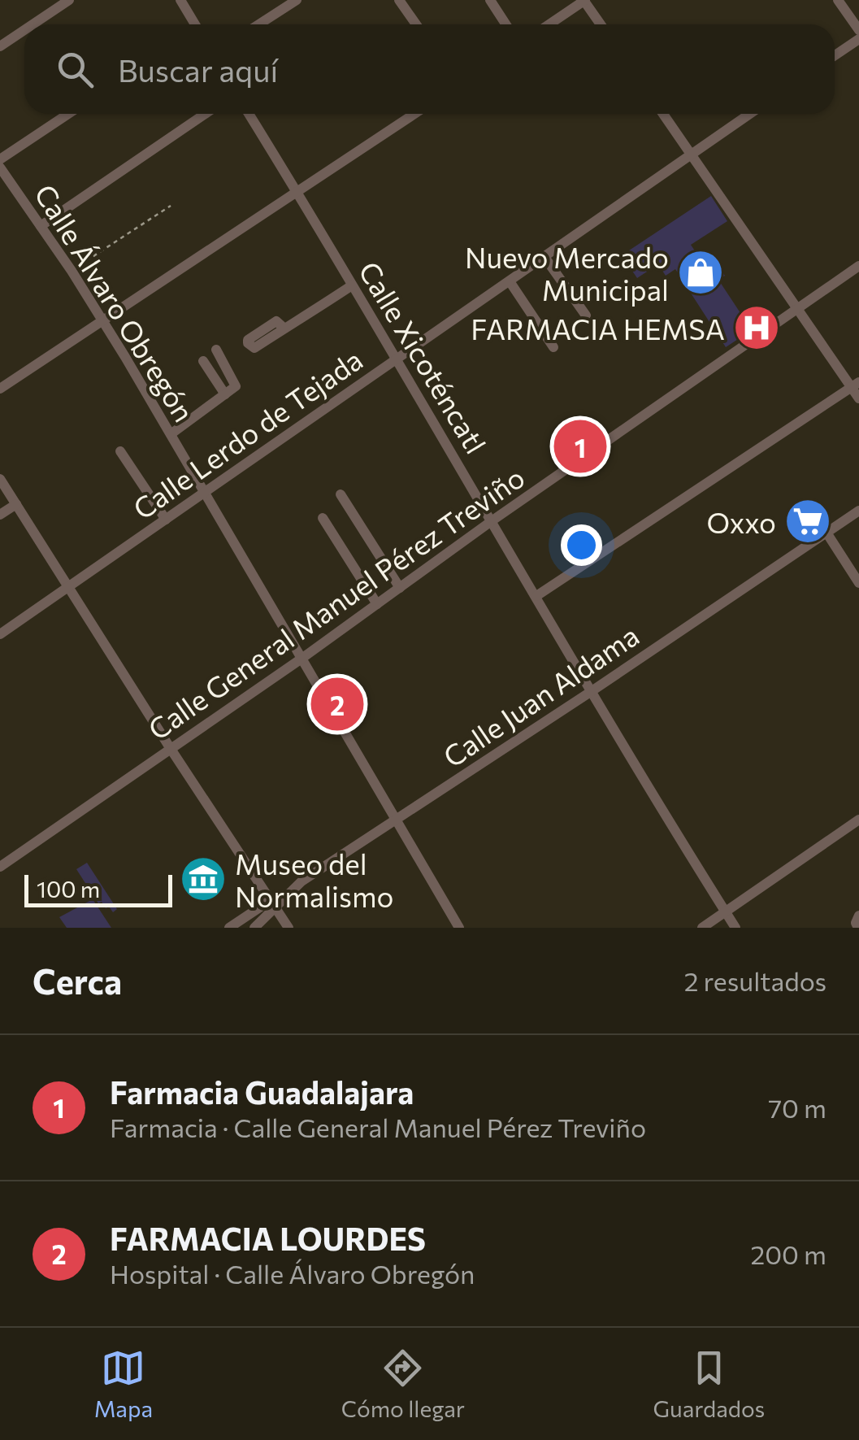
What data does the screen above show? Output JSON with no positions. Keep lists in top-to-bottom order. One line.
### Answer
{"streets":{"street":["Calle Álvaro Obregón","Calle Xicoténcatl","Calle Lerdo de Tejada","Calle General Manuel Pérez Treviño","Calle Juan Aldama"]},"crossings":[["Calle Álvaro Obregón","Calle Lerdo de Tejada"],["Calle Álvaro Obregón","Calle General Manuel Pérez Treviño"],["Calle Álvaro Obregón","Calle Juan Aldama"],["Calle Xicoténcatl","Calle Lerdo de Tejada"],["Calle Xicoténcatl","Calle General Manuel Pérez Treviño"],["Calle Xicoténcatl","Calle Juan Aldama"]],"places":{"shop":["Nuevo Mercado Municipal"],"hospital":["FARMACIA HEMSA"],"supermarket":["Oxxo"],"museum":["Museo del Normalismo"]},"scale_bar":"100 m","page":{"search":"Buscar aquí","pins":["1","2"],"scale":"100 m","heading":["Cerca","2 resultados"],"list":[{"mark":"1","name":"Farmacia Guadalajara","note":"Farmacia · Calle General Manuel Pérez Treviño","value":"70 m"},{"mark":"2","name":"FARMACIA LOURDES","note":"Hospital · Calle Álvaro Obregón","value":"200 m"}],"nav":["Mapa","Cómo llegar","Guardados"]}}
